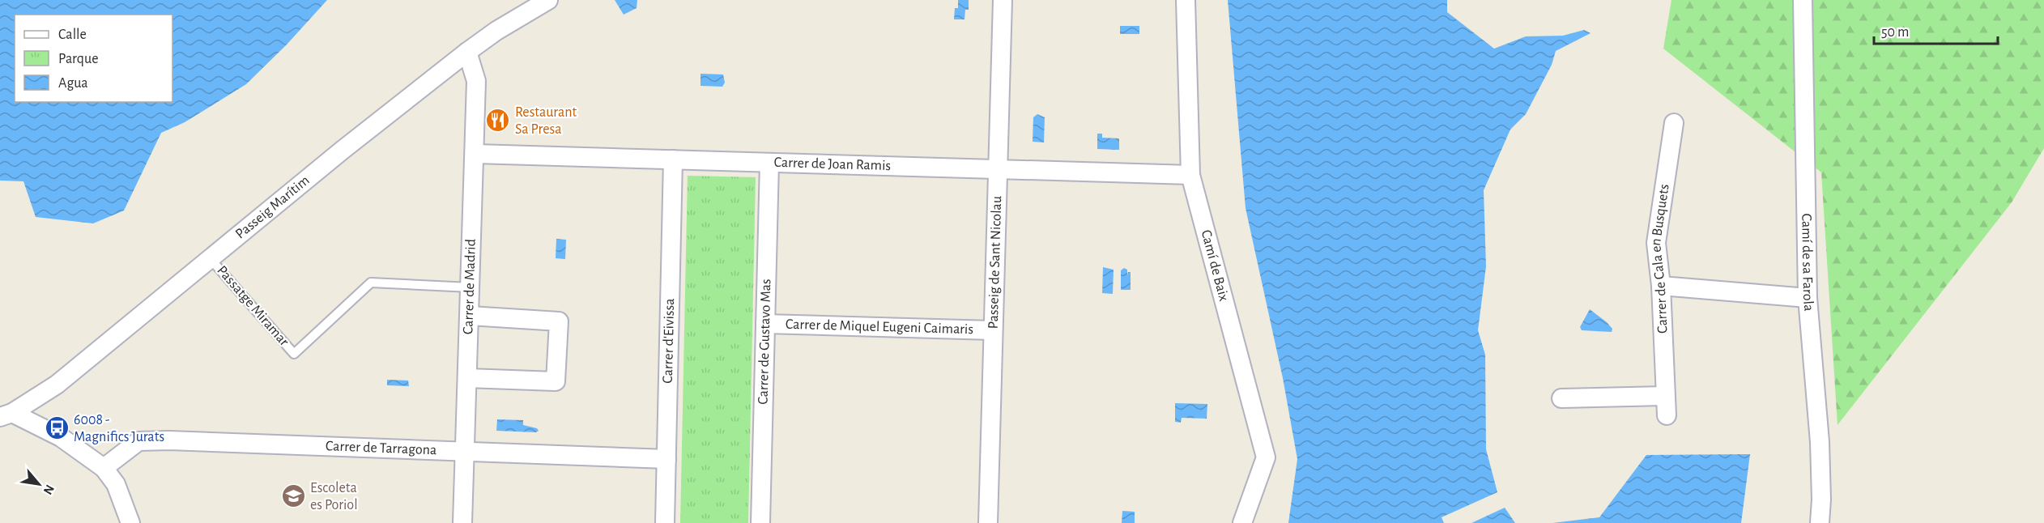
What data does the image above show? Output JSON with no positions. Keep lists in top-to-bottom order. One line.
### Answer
{"streets":{"street":["Carrer de Joan Ramis","Passeig Marítim","Carrer de Cala en Busquets","Passeig de Sant Nicolau","Camí de sa Farola","Camí de Baix","Carrer de Madrid","Carrer de Miquel Eugeni Caimaris","Carrer d'Eivissa","Carrer de Gustavo Mas","Carrer de Tarragona"],"lane":["Passatge Miramar"]},"crossings":[["Carrer de Joan Ramis","Passeig de Sant Nicolau"],["Carrer de Joan Ramis","Camí de Baix"],["Carrer de Joan Ramis","Carrer de Madrid"],["Carrer de Joan Ramis","Carrer d'Eivissa"],["Carrer de Joan Ramis","Carrer de Gustavo Mas"],["Passeig Marítim","Carrer de Madrid"],["Passeig Marítim","Passatge Miramar"],["Passeig de Sant Nicolau","Carrer de Miquel Eugeni Caimaris"],["Carrer de Madrid","Passatge Miramar"],["Carrer de Madrid","Carrer de Tarragona"],["Carrer de Miquel Eugeni Caimaris","Carrer de Gustavo Mas"],["Carrer d'Eivissa","Carrer de Tarragona"]],"places":{"restaurant":["Restaurant Sa Presa"],"bus stop":["6008 - Magnifics Jurats"],"school or university":["Escoleta es Poriol"]},"legend":["Calle","Parque","Agua"],"scale_bar":"50 m","north":"bottom right"}
